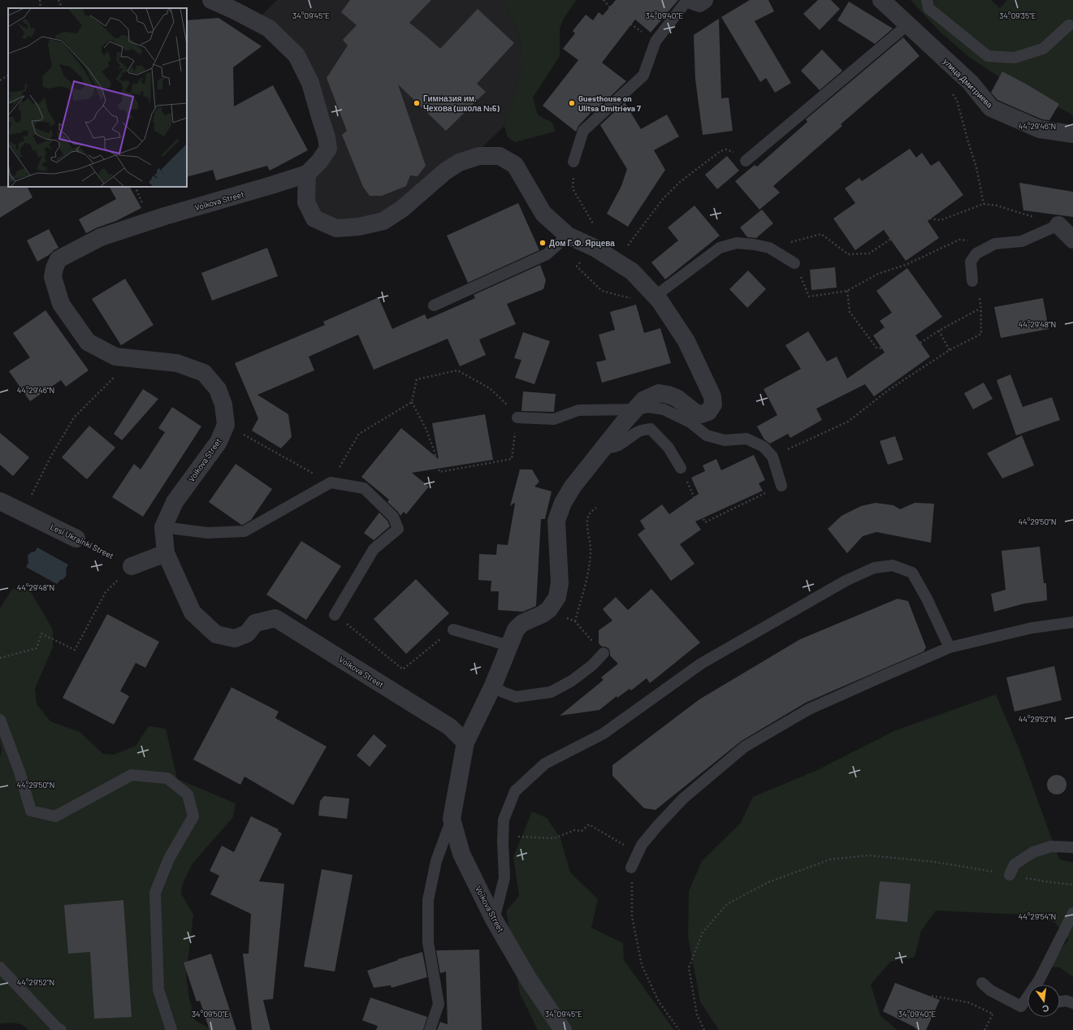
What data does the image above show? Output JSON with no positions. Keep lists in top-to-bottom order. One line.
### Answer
{"streets":{"street":["улица Дмитриева","Voikova Street","Lesi Ukrainki Street"]},"places":["Гимназия им. Чехова (школа №5)","Guesthouse on Ulitsa Dmitrieva 7","Дом Г.Ф. Ярцева"],"north":"bottom","coordinates":["34°09'45\"E","34°09'40\"E","34°09'35\"E","44°29'46\"N","44°29'48\"N","44°29'50\"N","44°29'52\"N","44°29'54\"N","34°09'50\"E"]}
